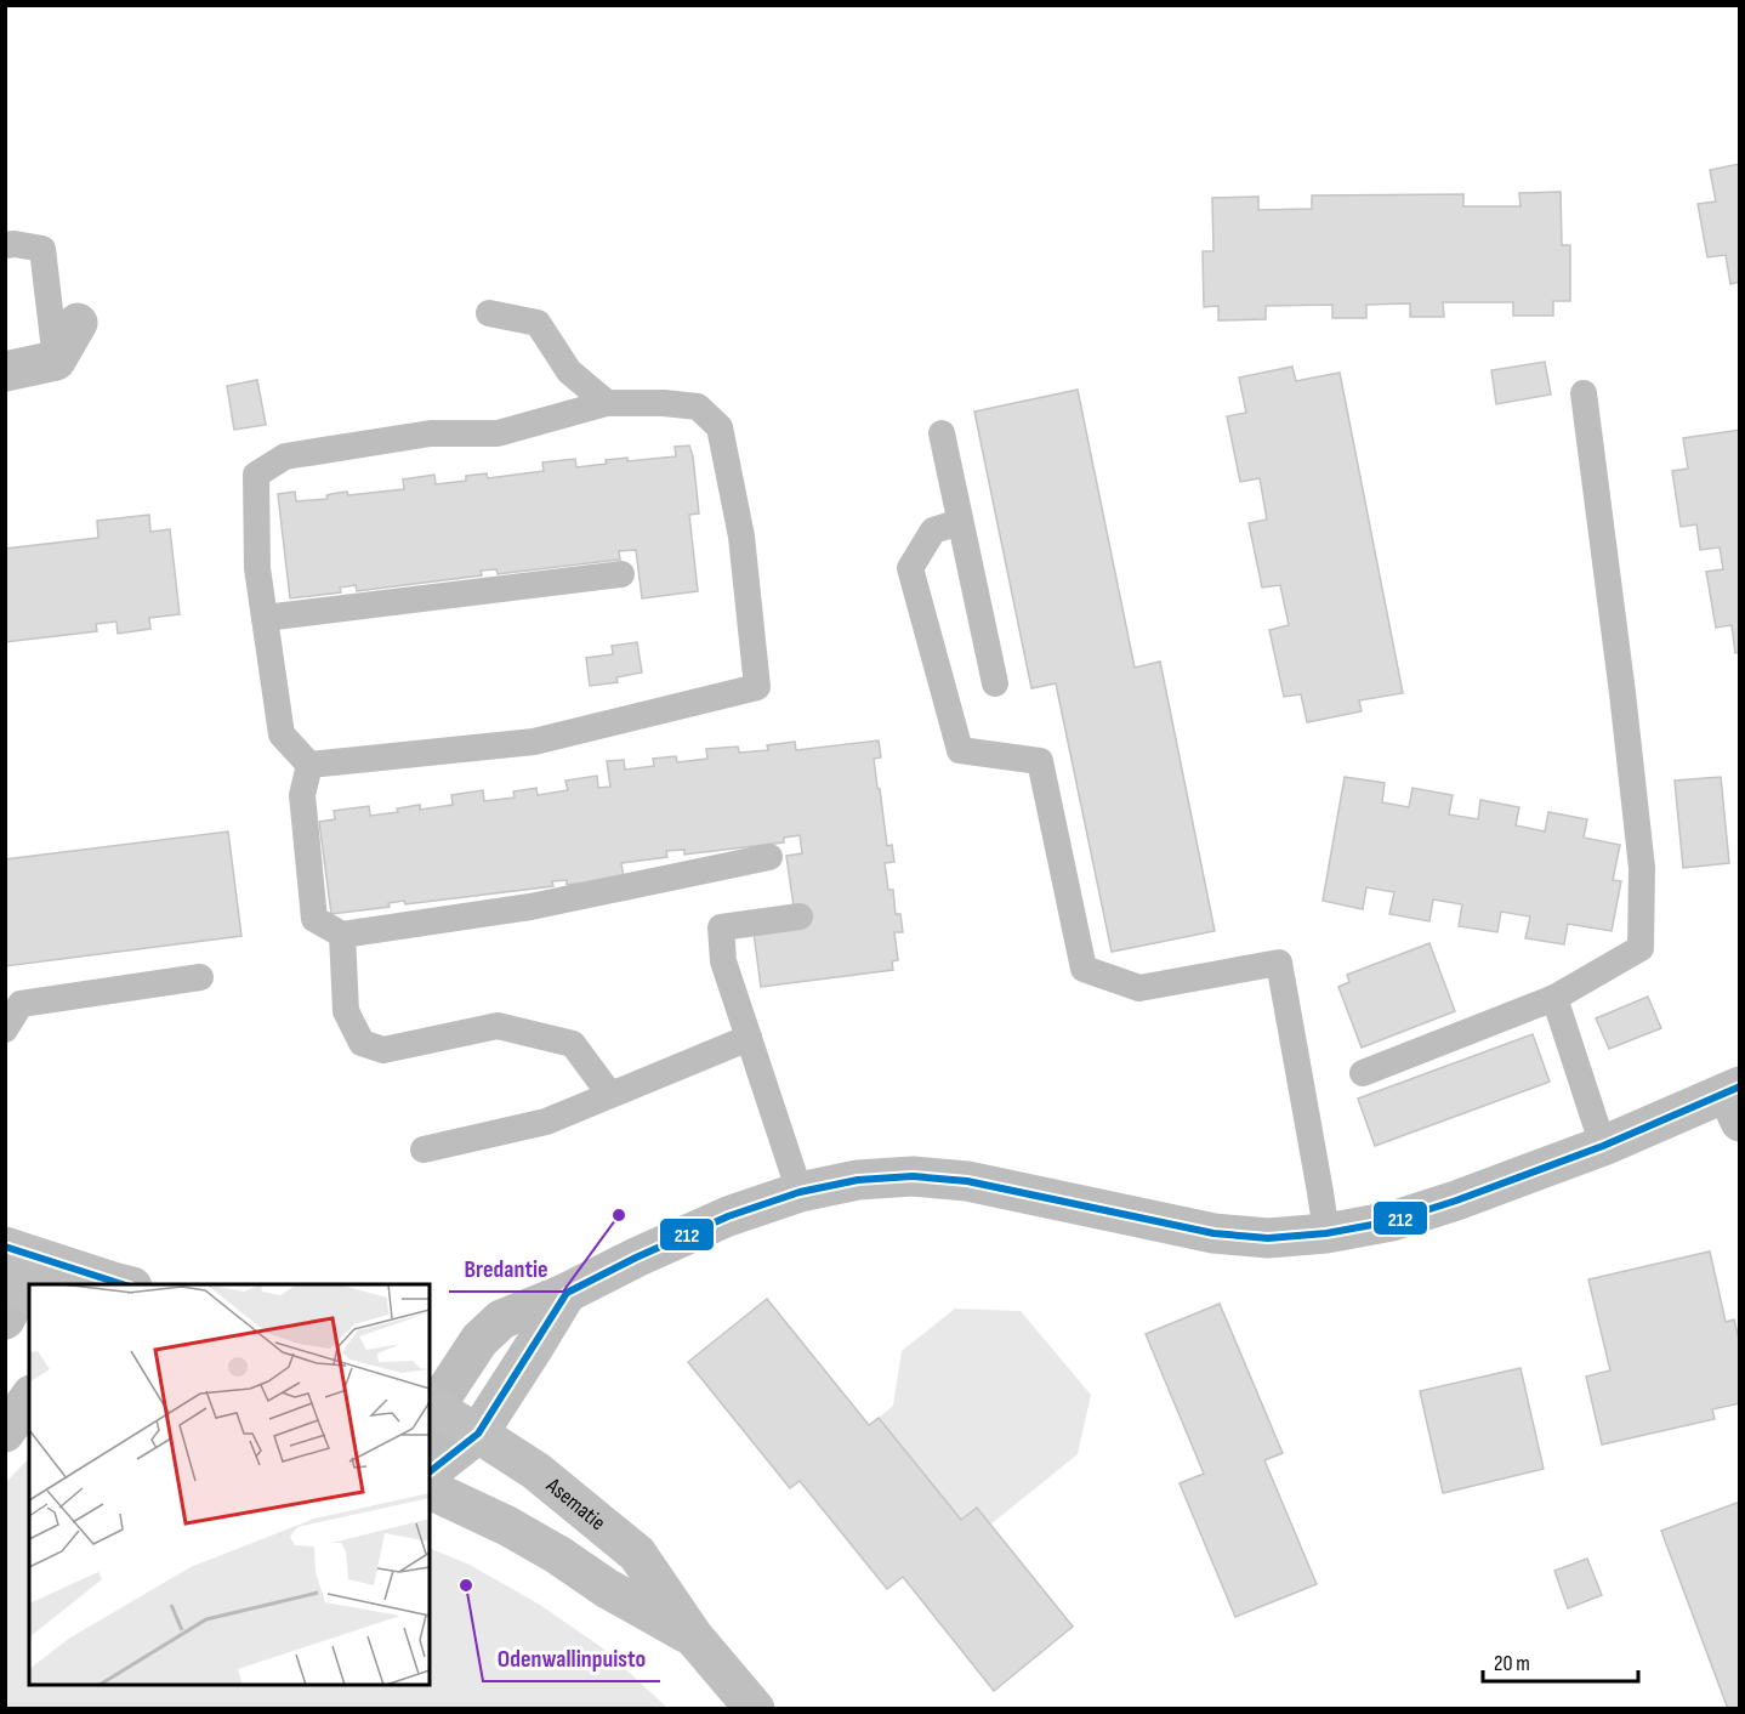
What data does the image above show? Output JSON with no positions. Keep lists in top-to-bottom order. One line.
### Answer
{"streets":{"main road":["Asematie"]},"places":["Bredantie","Odenwallinpuisto"],"lines":["transit line 212"],"scale_bar":"20 m"}
